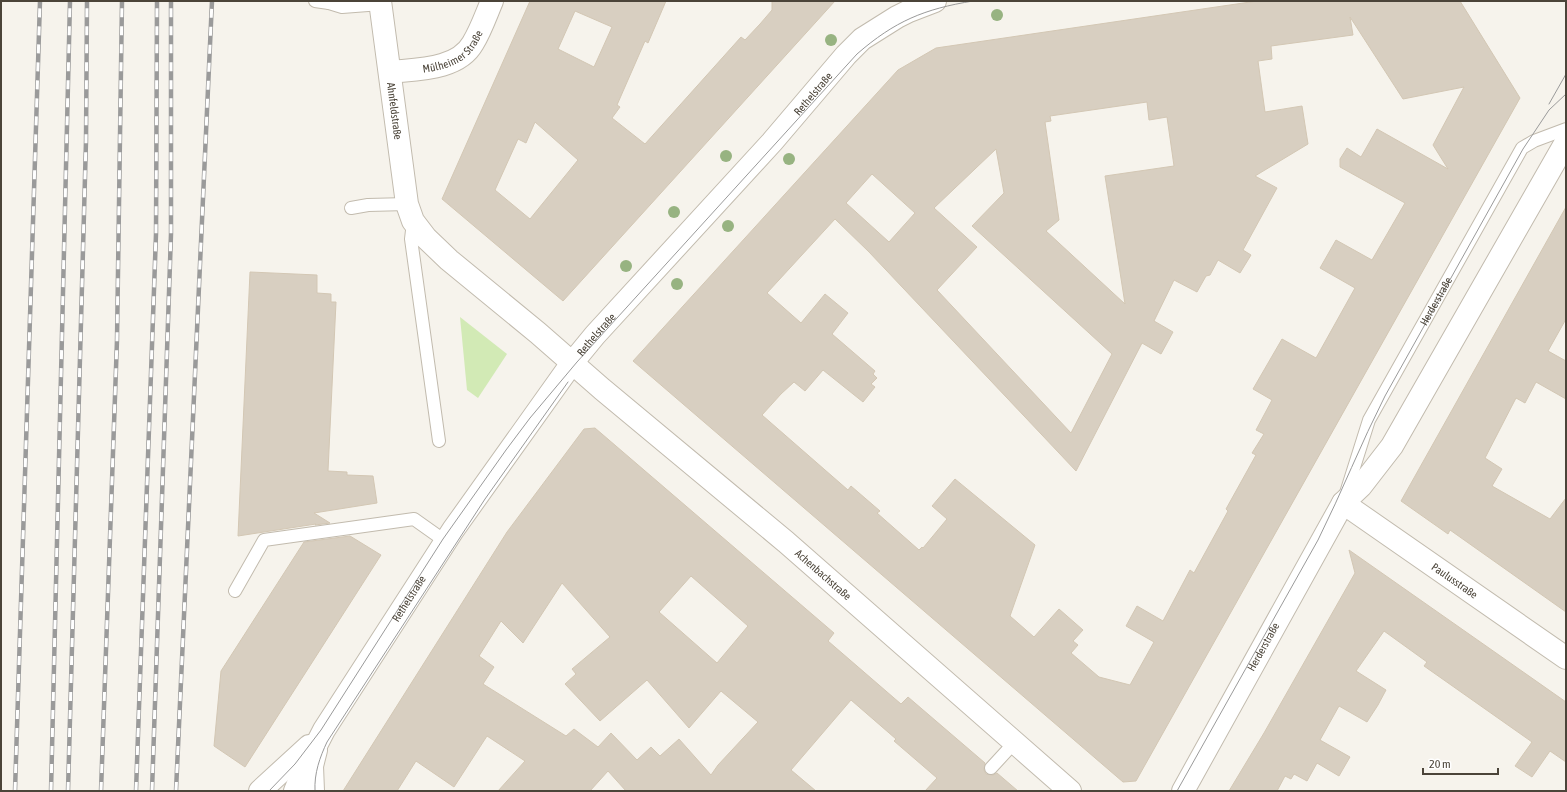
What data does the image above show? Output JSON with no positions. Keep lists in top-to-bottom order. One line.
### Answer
{"streets":{"street":["Mülheimer Straße","Rethelstraße","Ahnfeldstraße","Herderstraße","Achenbachstraße","Paulusstraße"]},"crossings":[["Mülheimer Straße","Ahnfeldstraße"],["Rethelstraße","Achenbachstraße"],["Herderstraße","Paulusstraße"]],"scale_bar":"20 m"}
